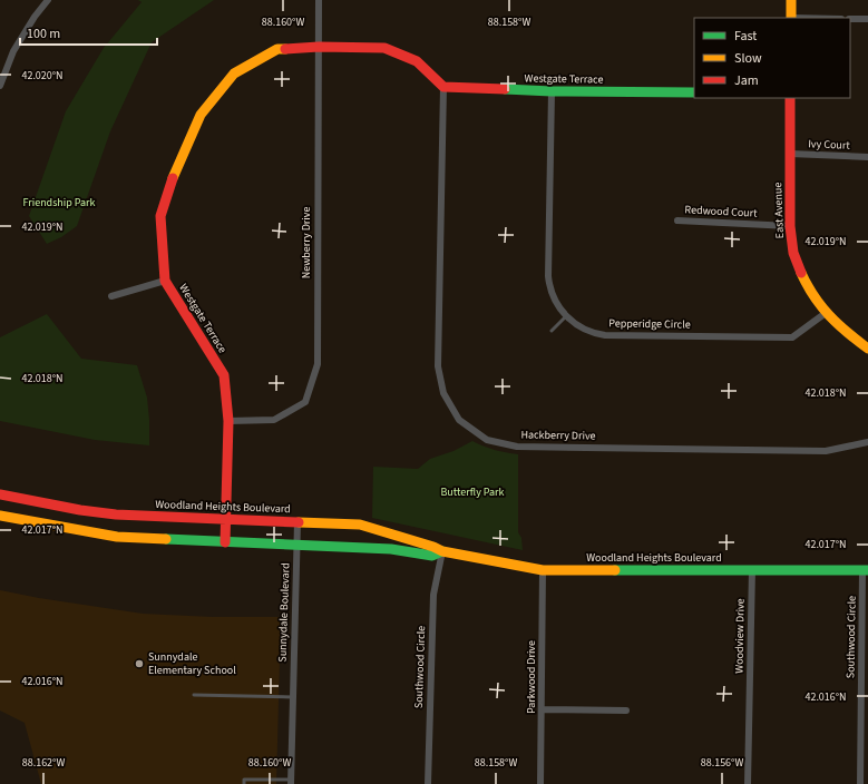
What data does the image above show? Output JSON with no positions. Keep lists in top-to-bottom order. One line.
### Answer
{"streets":{"street":["Westgate Terrace","Ivy Court","East Avenue","Redwood Court","Newberry Drive","Pepperidge Circle","Hackberry Drive","Woodland Heights Boulevard","Sunnydale Boulevard","Woodview Drive","Southwood Circle","Parkwood Drive"]},"crossings":[["Westgate Terrace","Newberry Drive"],["Westgate Terrace","Pepperidge Circle"],["Westgate Terrace","Hackberry Drive"],["Westgate Terrace","Woodland Heights Boulevard"],["Ivy Court","East Avenue"],["East Avenue","Redwood Court"],["East Avenue","Pepperidge Circle"],["Woodland Heights Boulevard","Sunnydale Boulevard"],["Woodland Heights Boulevard","Woodview Drive"],["Woodland Heights Boulevard","Southwood Circle"],["Woodland Heights Boulevard","Parkwood Drive"]],"parks":["Friendship Park","Butterfly Park"],"places":["Sunnydale Elementary School"],"legend":["Fast","Slow","Jam"],"scale_bar":"100 m","coordinates":["88.160°W","88.158°W","42.020°N","42.019°N","42.018°N","42.017°N","42.016°N","88.162°W","88.156°W"]}
